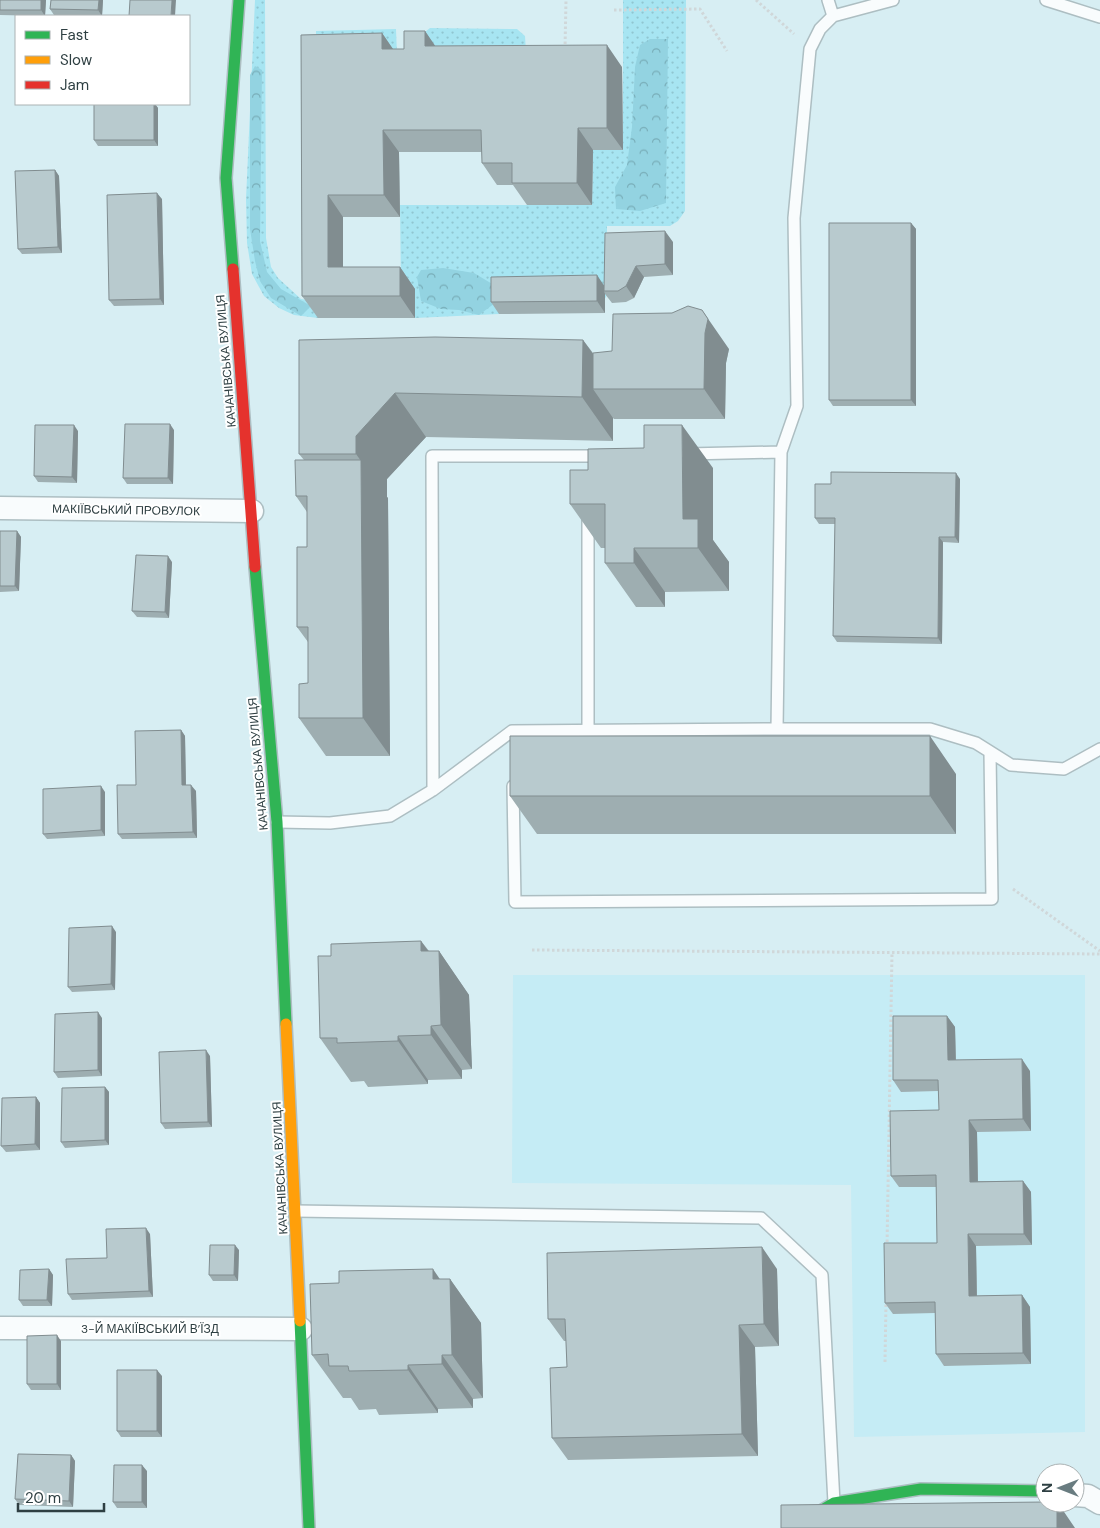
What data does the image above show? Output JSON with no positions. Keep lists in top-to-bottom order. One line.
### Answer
{"streets":{"street":["КАЧАНІВСЬКА ВУЛИЦЯ","МАКІЇВСЬКИЙ ПРОВУЛОК","3-Й МАКІЇВСЬКИЙ В’ЇЗД"]},"crossings":[["КАЧАНІВСЬКА ВУЛИЦЯ","МАКІЇВСЬКИЙ ПРОВУЛОК"],["КАЧАНІВСЬКА ВУЛИЦЯ","3-Й МАКІЇВСЬКИЙ В’ЇЗД"]],"legend":["Fast","Slow","Jam"],"scale_bar":"20 m","north":"left"}
